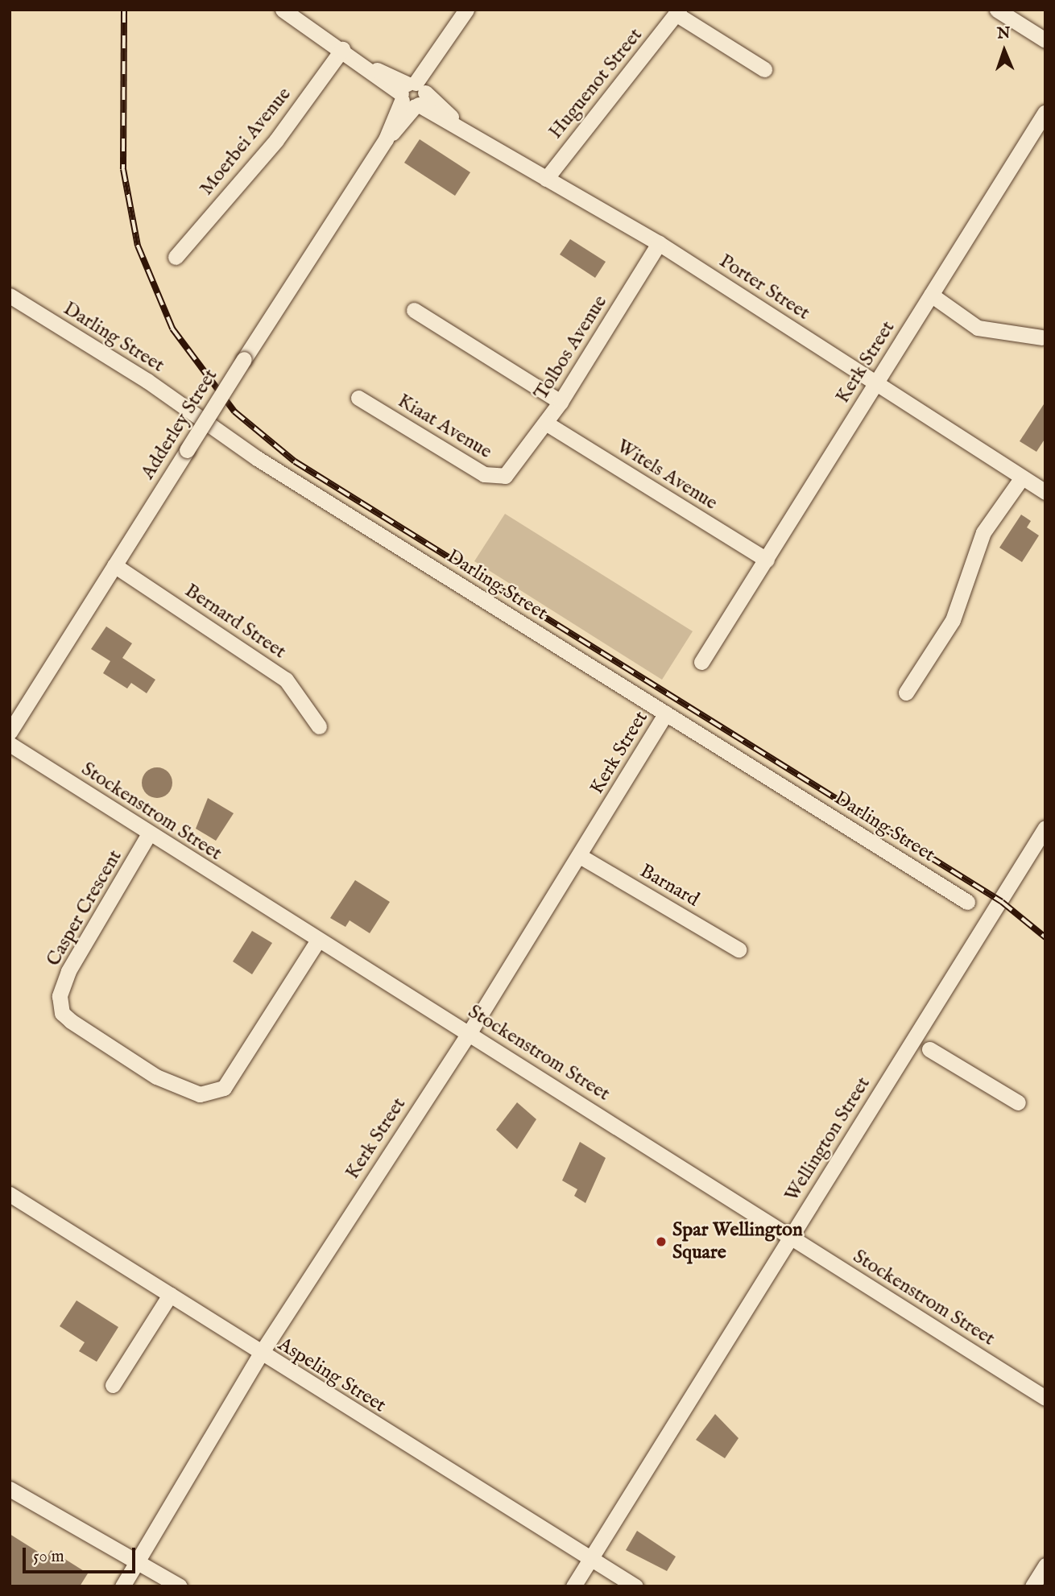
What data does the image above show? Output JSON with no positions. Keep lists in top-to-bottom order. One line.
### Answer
{"streets":{"street":["Huguenot Street","Moerbei Avenue","Porter Street","Darling Street","Tolbos Avenue","Kerk Street","Adderley Street","Kiaat Avenue","Witels Avenue","Bernard Street","Stockenstrom Street","Barnard","Casper Crescent","Wellington Street","Aspeling Street"]},"crossings":[["Huguenot Street","Porter Street"],["Moerbei Avenue","Porter Street"],["Porter Street","Tolbos Avenue"],["Porter Street","Kerk Street"],["Porter Street","Adderley Street"],["Darling Street","Kerk Street"],["Tolbos Avenue","Kiaat Avenue"],["Tolbos Avenue","Witels Avenue"],["Kerk Street","Witels Avenue"],["Kerk Street","Stockenstrom Street"],["Kerk Street","Barnard"],["Kerk Street","Aspeling Street"],["Adderley Street","Bernard Street"],["Stockenstrom Street","Casper Crescent"],["Stockenstrom Street","Wellington Street"],["Wellington Street","Aspeling Street"]],"places":["Spar Wellington Square"],"scale_bar":"50 m","north":"top"}
